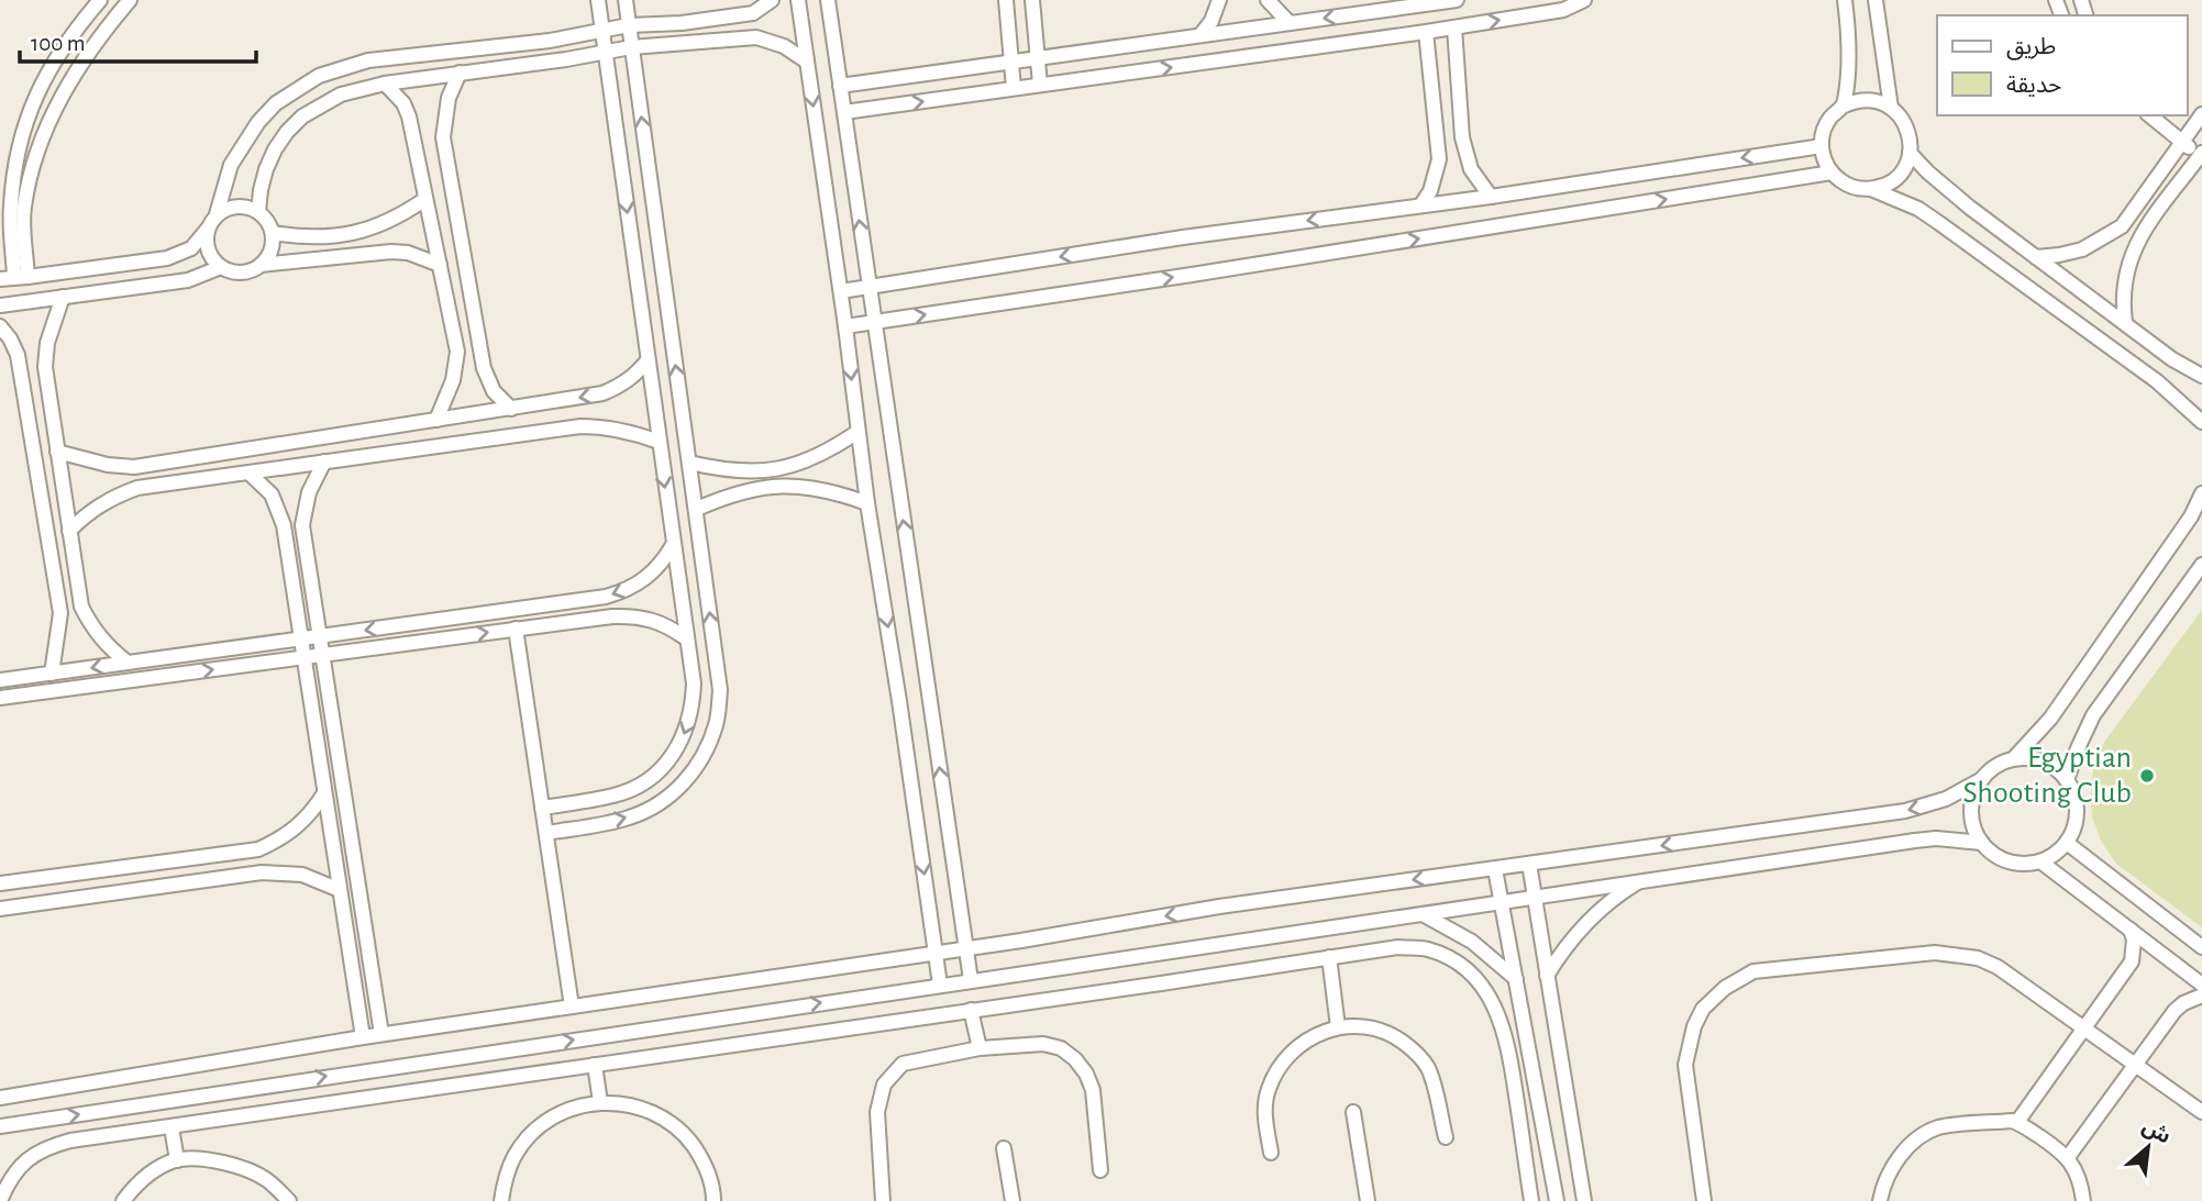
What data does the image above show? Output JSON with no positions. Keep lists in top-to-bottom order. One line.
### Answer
{"places":["Egyptian Shooting Club"],"legend":["طريق","حديقة"],"scale_bar":"100 m","north":"top right"}
